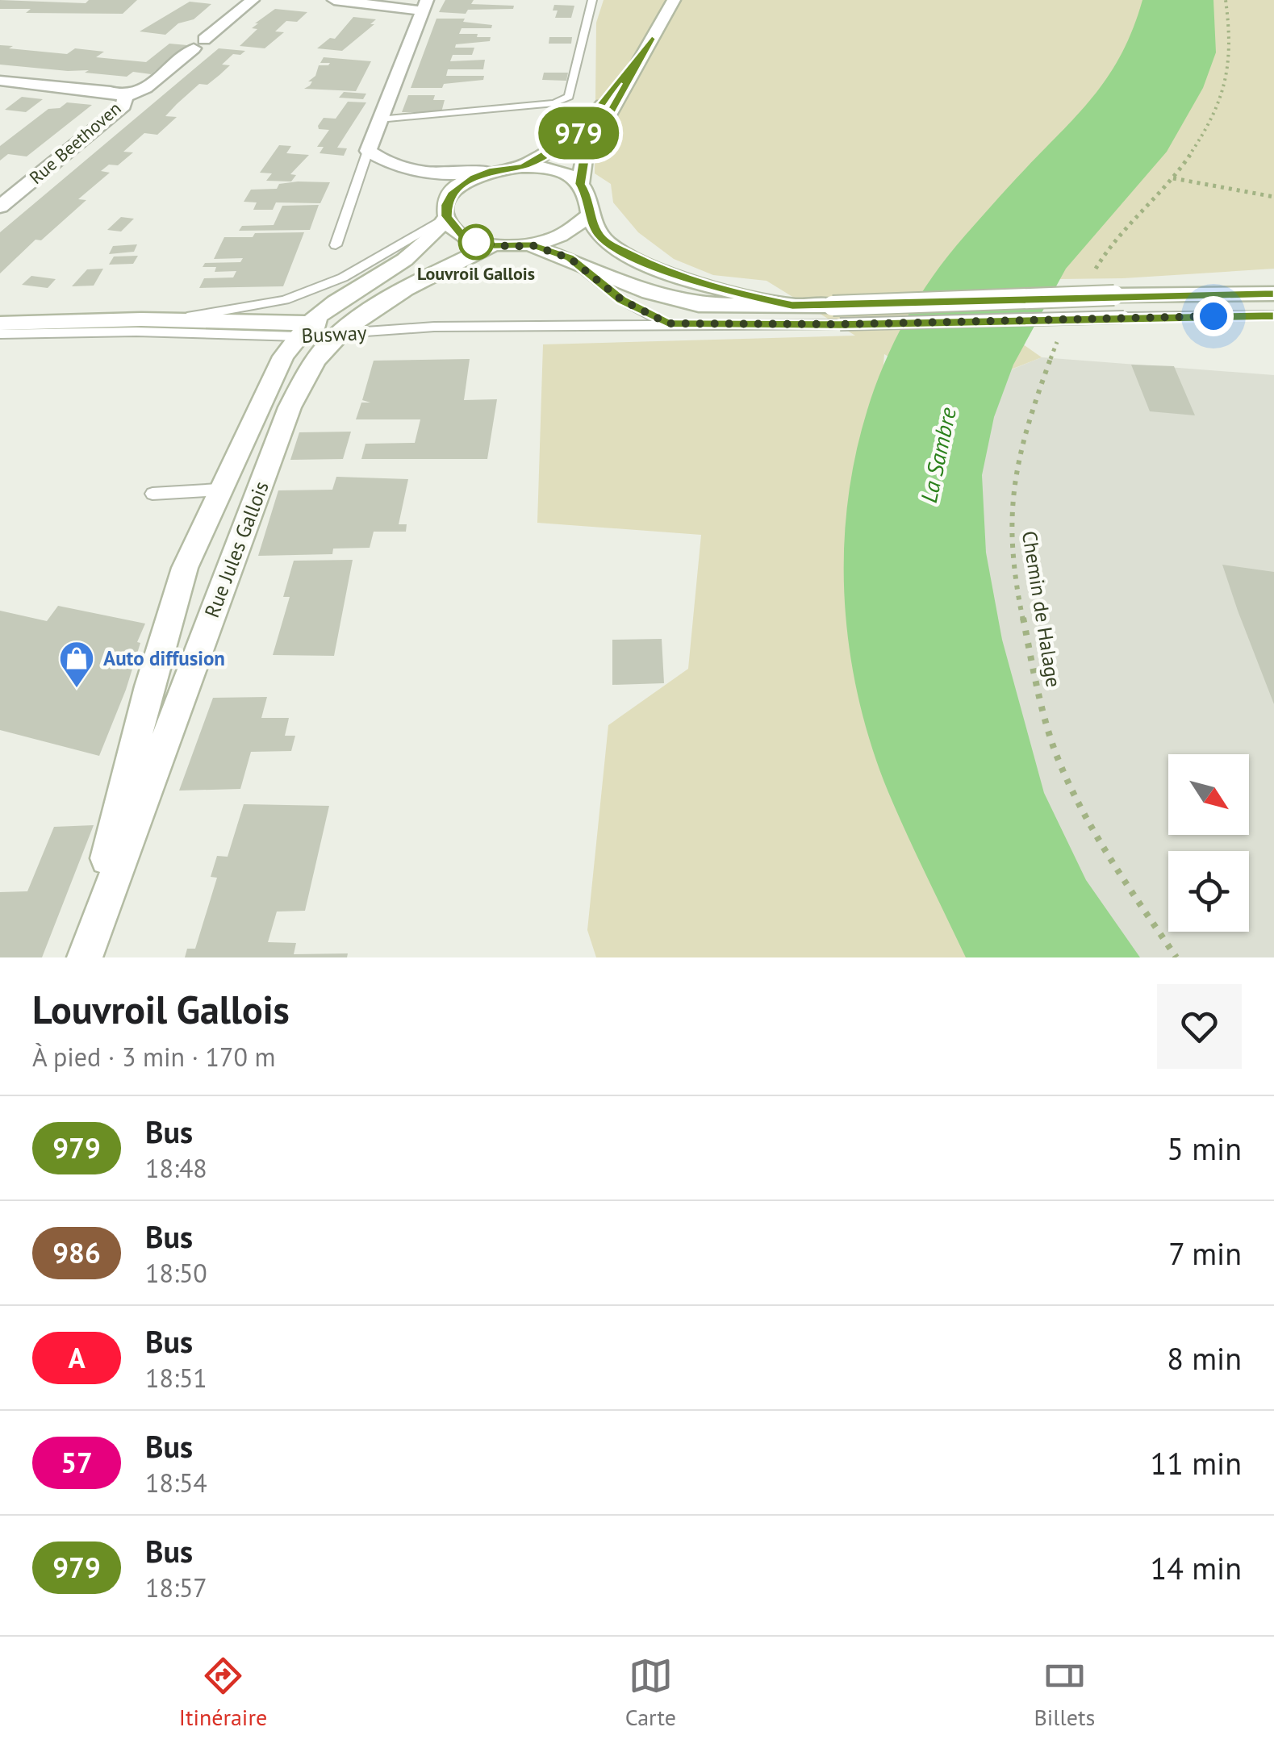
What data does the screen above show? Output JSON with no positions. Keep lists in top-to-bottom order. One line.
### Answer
{"streets":{"street":["Rue Beethoven","Rue Jules Gallois"],"lane":["Busway"],"path":["Chemin de Halage"]},"crossings":[["Busway","Rue Jules Gallois"]],"water":["La Sambre"],"places":{"other":["Louvroil Gallois"],"shop":["Auto diffusion"]},"lines":["bus line 979"],"north":"bottom right","page":{"on_map":"979","heading":["Louvroil Gallois","À pied · 3 min · 170 m"],"list":[{"mark":"979","name":"Bus","note":"18:48","value":"5 min"},{"mark":"986","name":"Bus","note":"18:50","value":"7 min"},{"mark":"A","name":"Bus","note":"18:51","value":"8 min"},{"mark":"57","name":"Bus","note":"18:54","value":"11 min"},{"mark":"979","name":"Bus","note":"18:57","value":"14 min"}],"tabs":["Itinéraire","Carte","Billets"]}}
